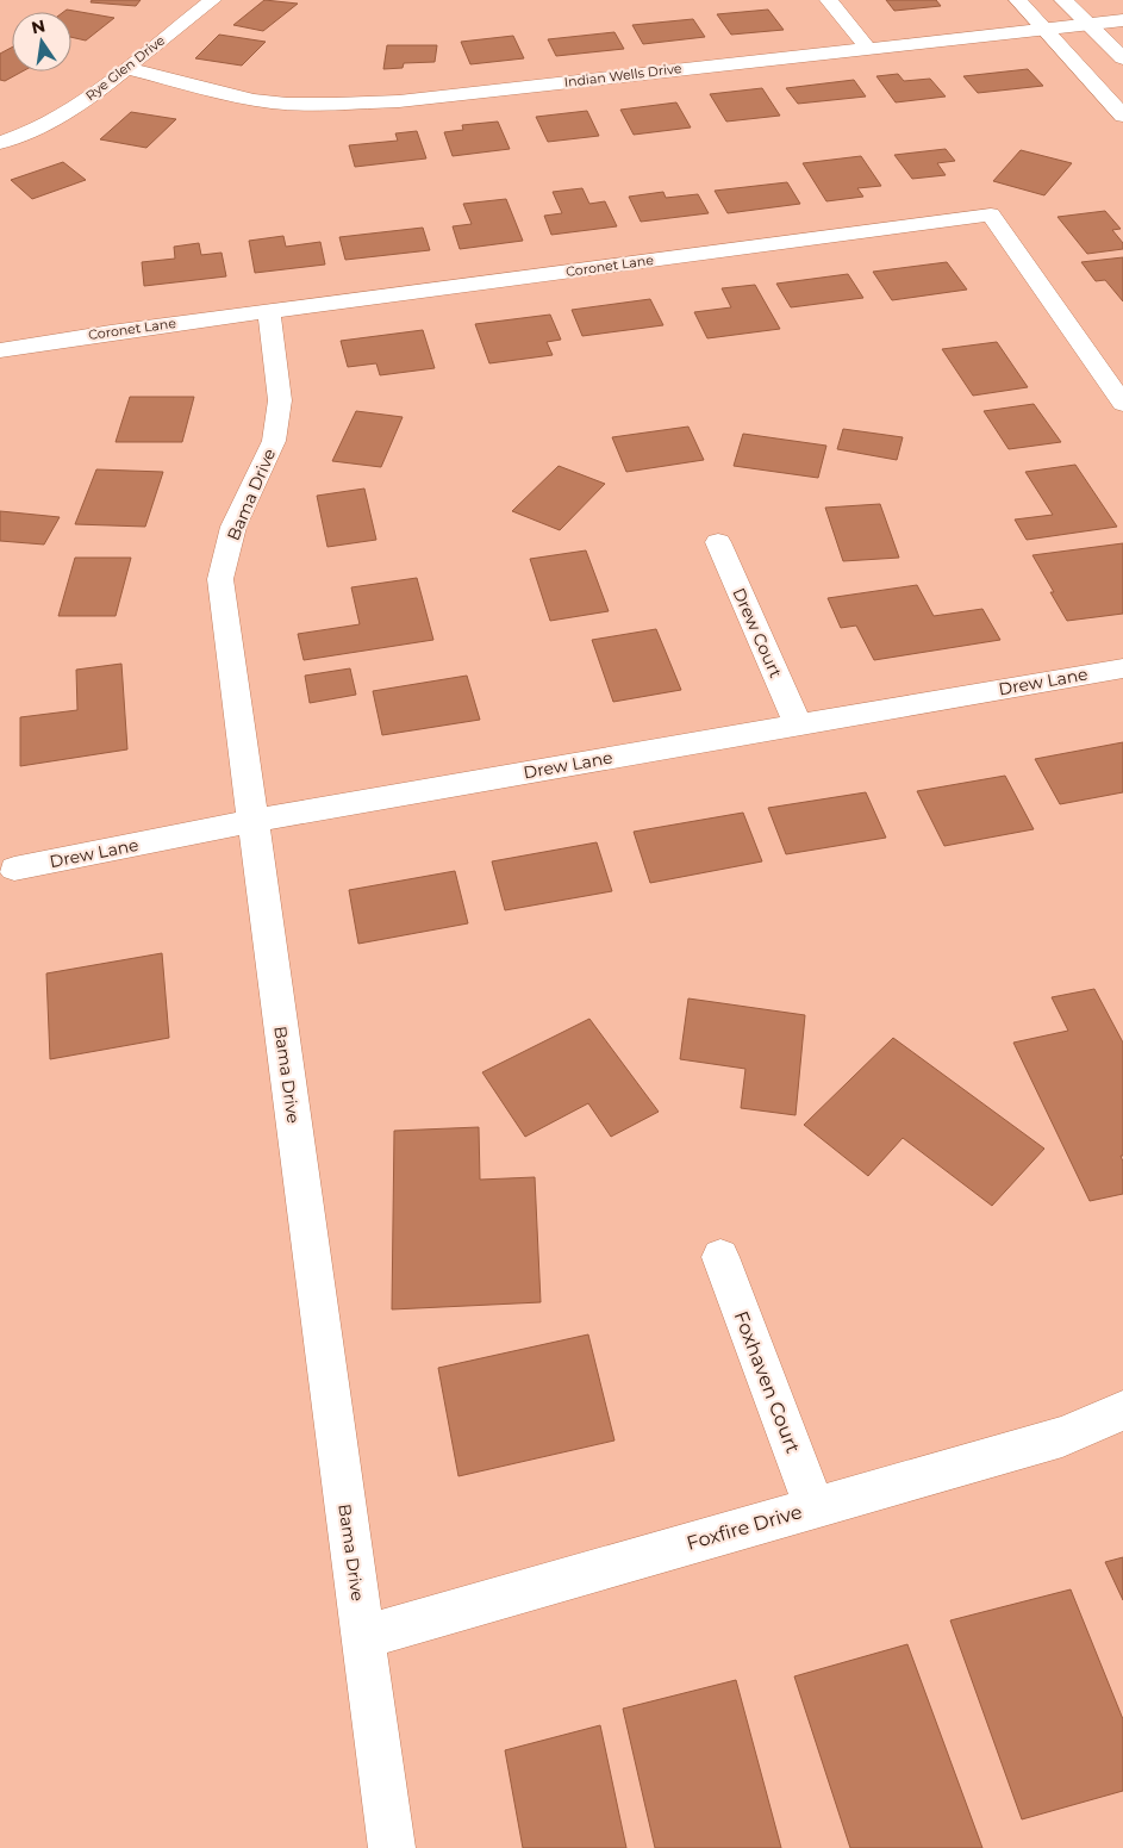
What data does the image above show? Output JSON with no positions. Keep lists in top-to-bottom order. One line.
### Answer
{"streets":{"street":["Rye Glen Drive","Indian Wells Drive","Coronet Lane","Bama Drive","Drew Court","Drew Lane","Foxhaven Court","Foxfire Drive"]},"crossings":[["Rye Glen Drive","Indian Wells Drive"],["Coronet Lane","Bama Drive"],["Bama Drive","Drew Lane"],["Bama Drive","Foxfire Drive"],["Drew Court","Drew Lane"],["Foxhaven Court","Foxfire Drive"]],"north":"top"}
